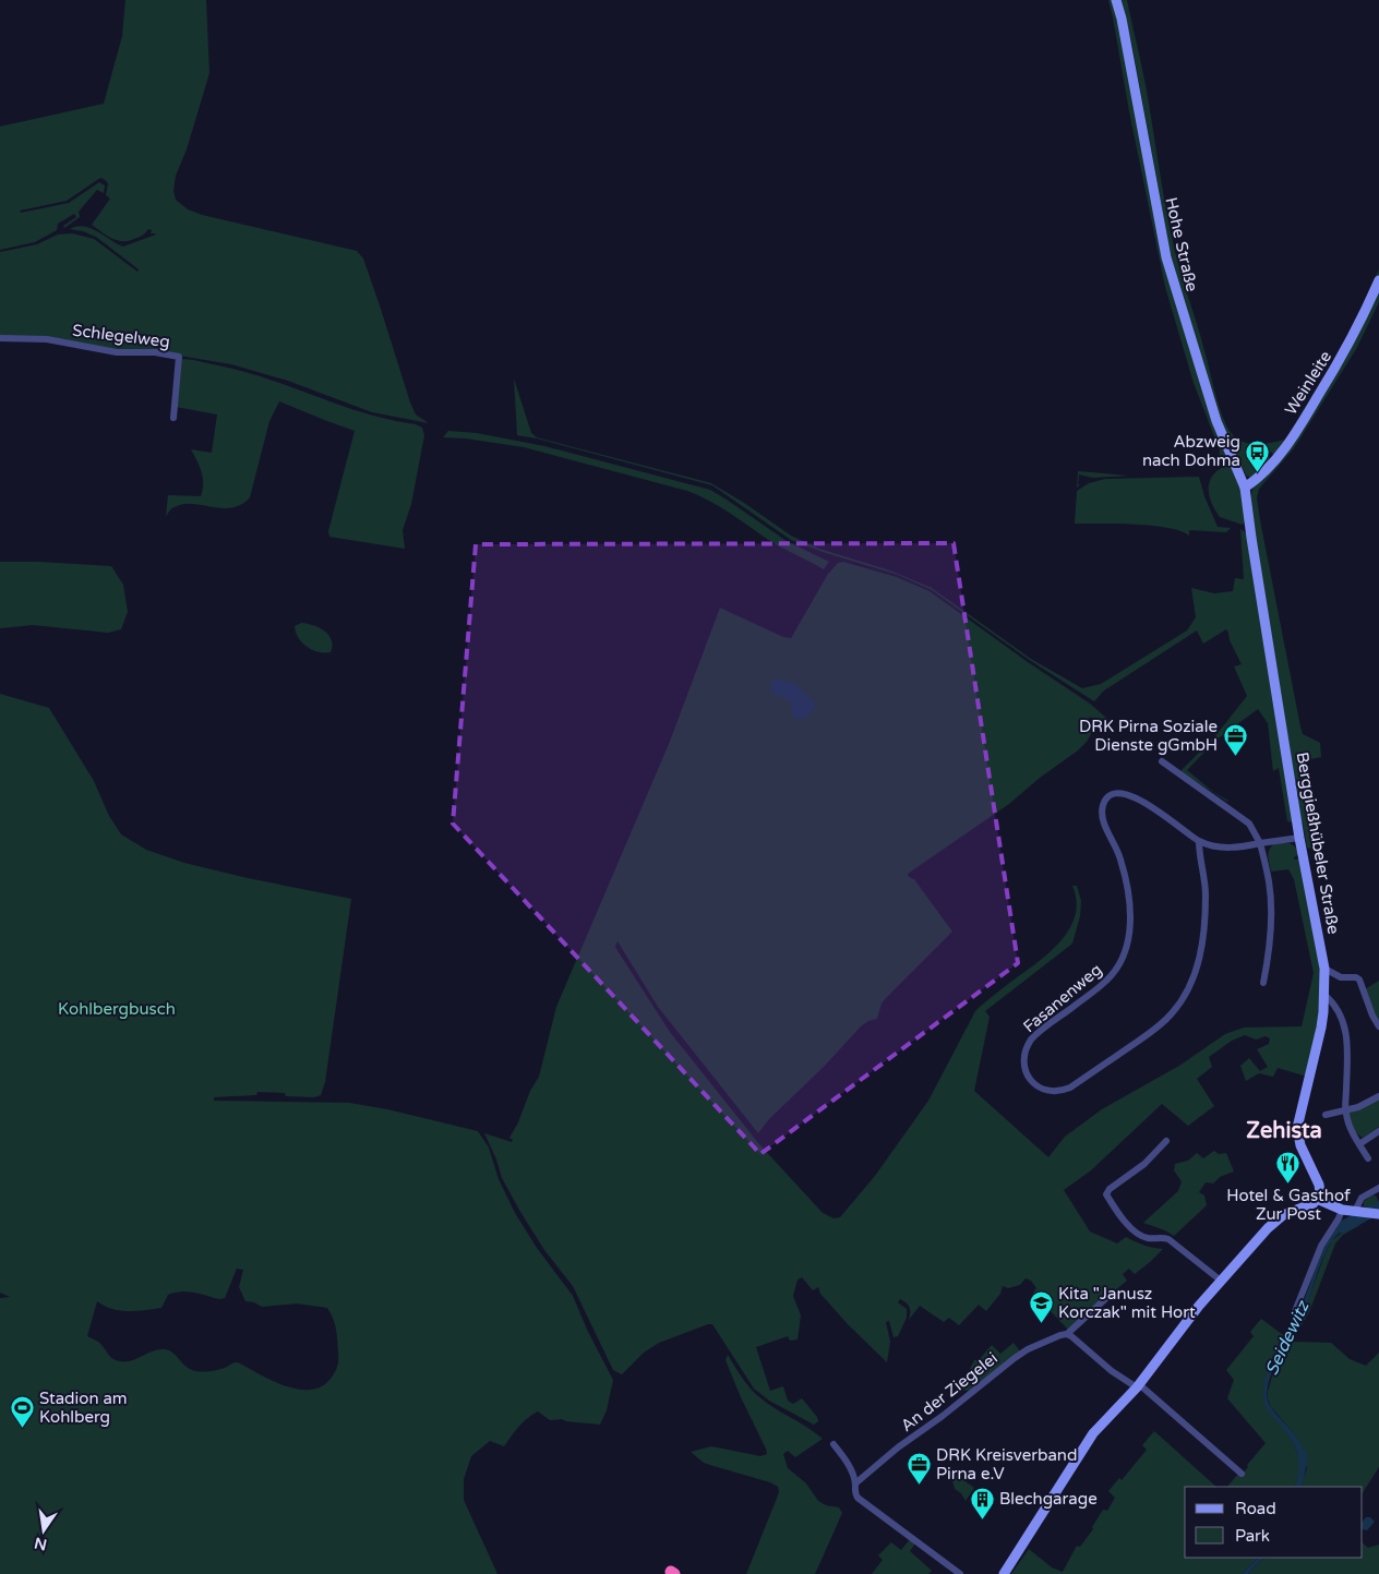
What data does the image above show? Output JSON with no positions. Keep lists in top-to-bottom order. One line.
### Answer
{"streets":{"main road":["Hohe Straße","Weinleite","Berggießhübeler Straße"],"street":["Schlegelweg","Fasanenweg","An der Ziegelei"]},"crossings":[["Hohe Straße","Weinleite"],["Hohe Straße","Berggießhübeler Straße"],["Weinleite","Berggießhübeler Straße"]],"districts":["Zehista"],"water":["Seidewitz"],"parks":["Kohlbergbusch"],"places":{"bus stop":["Abzweig nach Dohma"],"office":["DRK Pirna Soziale Dienste gGmbH","DRK Kreisverband Pirna e.V"],"restaurant":["Hotel & Gasthof Zur Post"],"school or university":["Kita \"Janusz Korczak\" mit Hort"],"sports":["Stadion am Kohlberg"],"building":["Blechgarage"]},"legend":["Road","Park"],"north":"bottom"}
